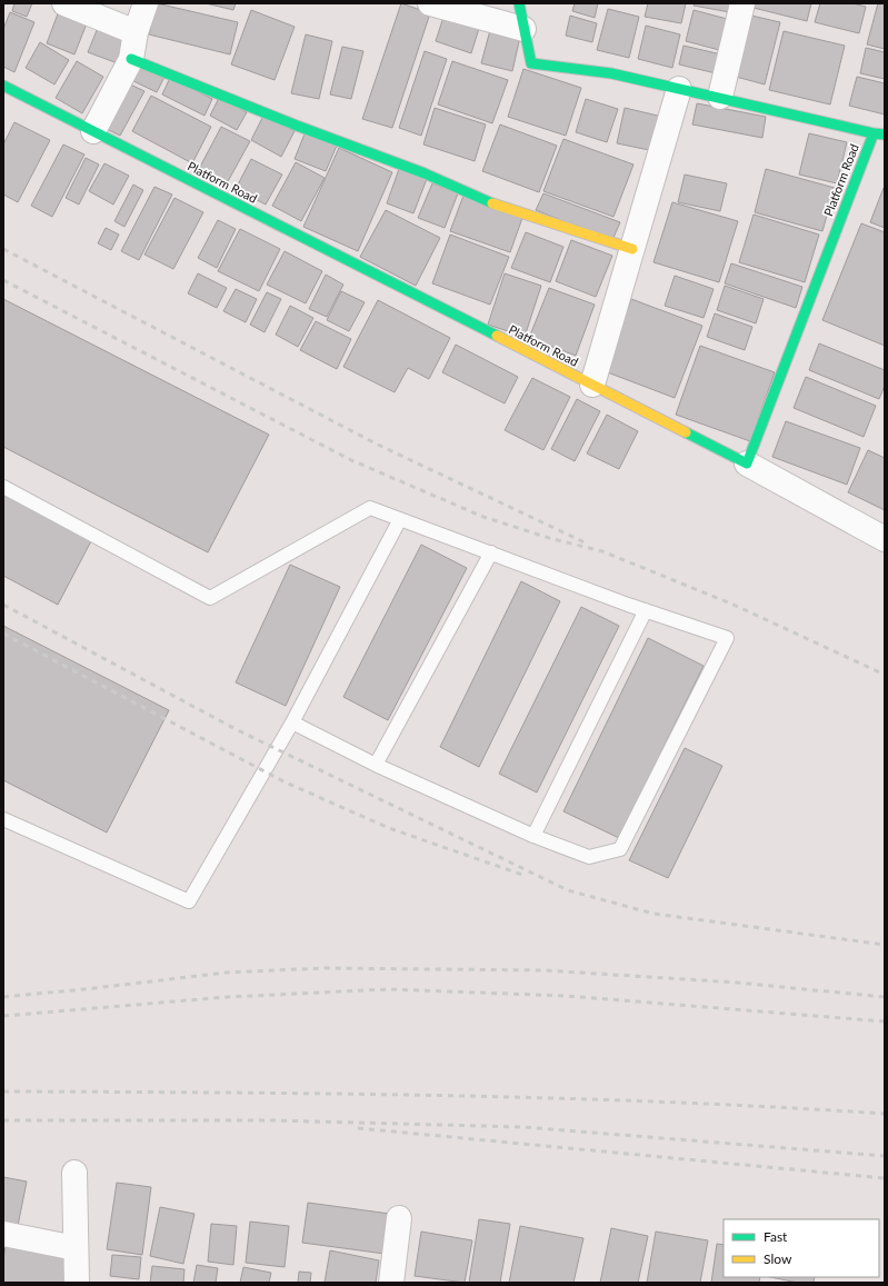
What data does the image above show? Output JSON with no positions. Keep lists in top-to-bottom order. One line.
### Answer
{"streets":{"street":["Platform Road"]},"legend":["Fast","Slow"]}
